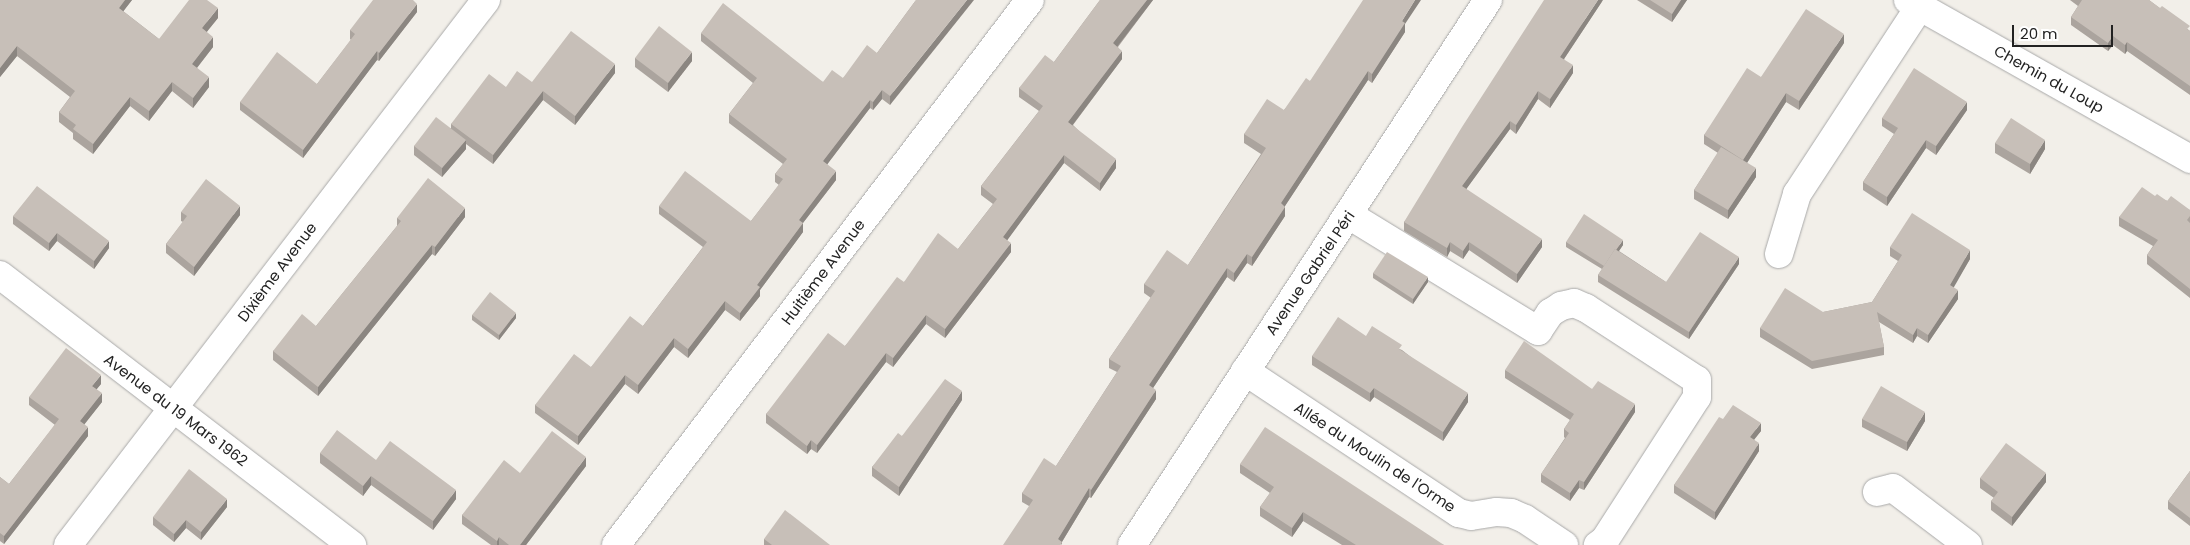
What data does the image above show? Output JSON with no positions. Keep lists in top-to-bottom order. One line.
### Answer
{"streets":{"street":["Chemin du Loup","Dixième Avenue","Huitième Avenue","Avenue Gabriel Péri","Avenue du 19 Mars 1962","Allée du Moulin de l'Orme"]},"crossings":[["Dixième Avenue","Avenue du 19 Mars 1962"],["Avenue Gabriel Péri","Allée du Moulin de l'Orme"]],"scale_bar":"20 m"}
